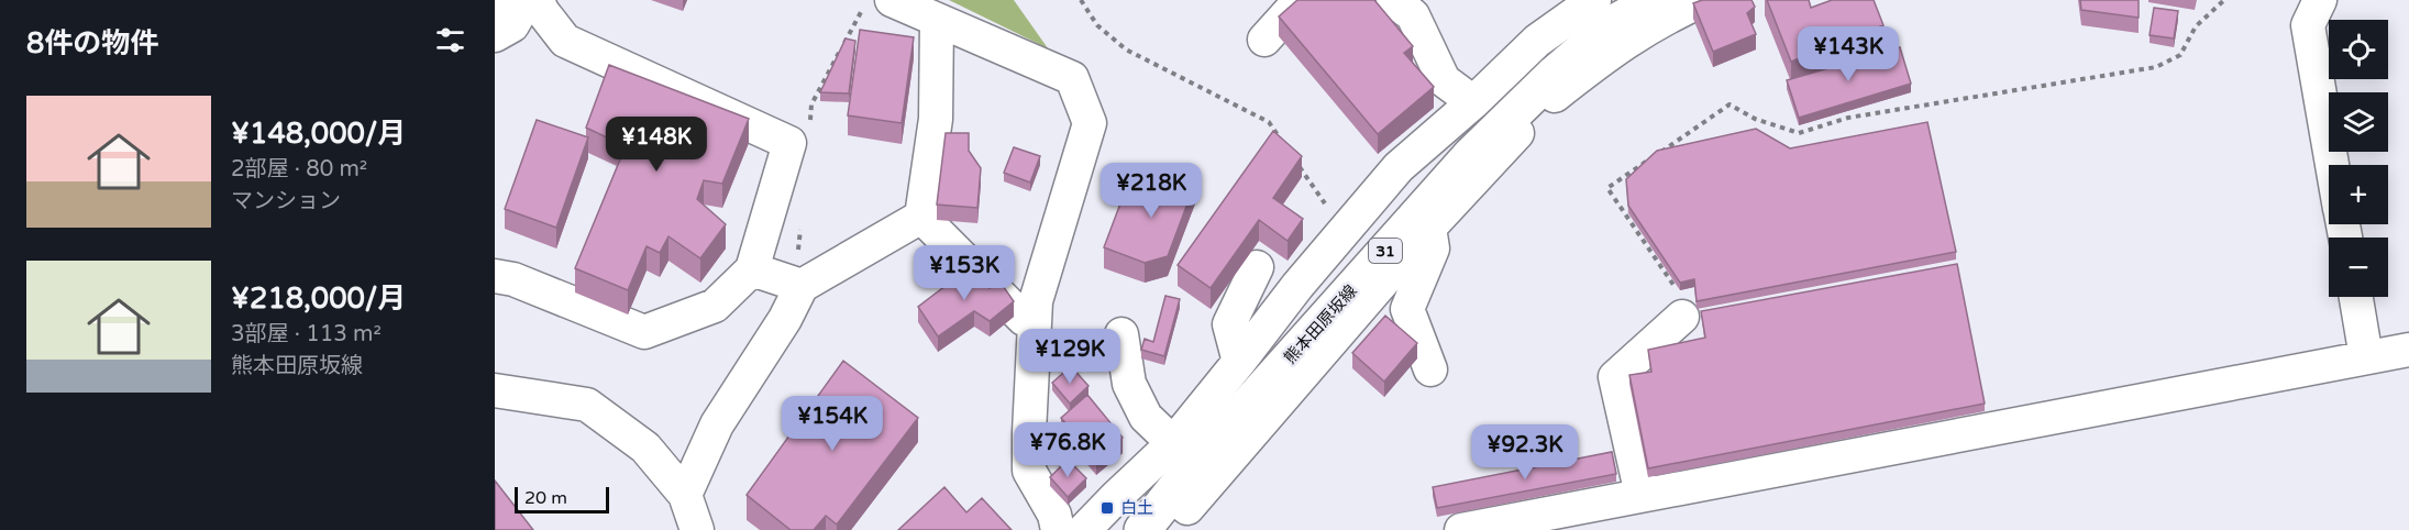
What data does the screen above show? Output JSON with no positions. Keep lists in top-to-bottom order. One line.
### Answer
{"streets":{"main road":["31","熊本田原坂線"]},"places":{"transit":["白土"]},"scale_bar":"20 m","page":{"heading":"8件の物件","map_buttons":["+","−"],"price":["¥143K","¥148K","¥218K","¥153K","¥129K","¥154K","¥76.8K","¥92.3K"],"list":[{"name":"¥148,000/月","note":"2部屋 · 80 m² · マンション"},{"name":"¥218,000/月","note":"3部屋 · 113 m² · 熊本田原坂線"}],"scale":"20 m"}}
